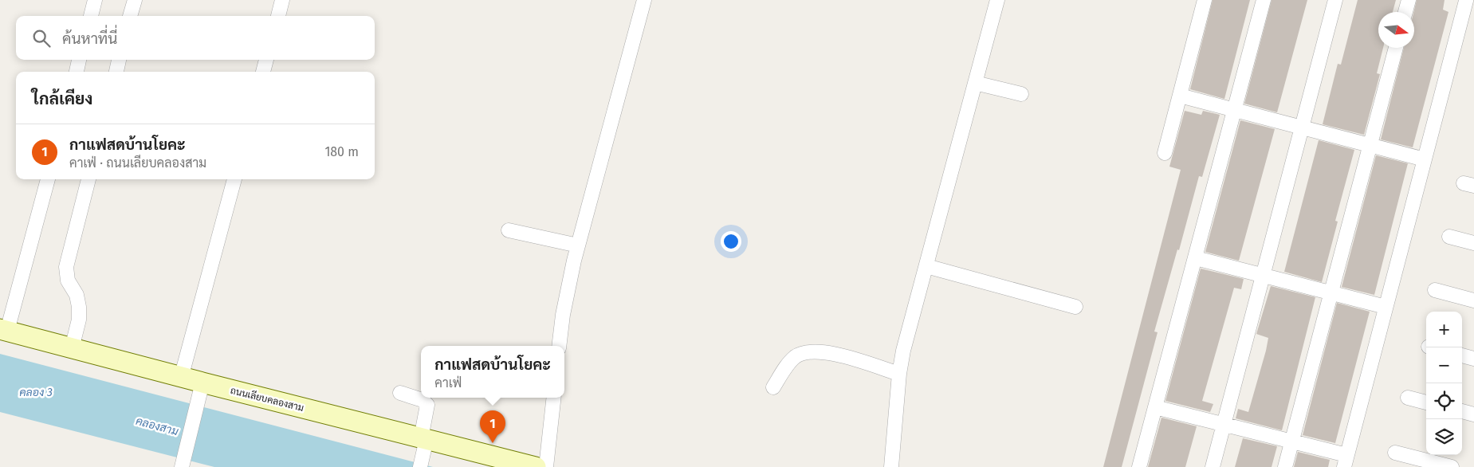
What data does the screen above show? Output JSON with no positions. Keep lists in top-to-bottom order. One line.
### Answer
{"streets":{"main road":["ถนนเลียบคลองสาม"]},"water":["คลอง 3","คลองสาม"],"north":"right","page":{"search":"ค้นหาที่นี่","heading":"ใกล้เคียง","list":[{"mark":"1","name":"กาแฟสดบ้านโยคะ","note":"คาเฟ่ · ถนนเลียบคลองสาม","value":"180 m"}],"map_buttons":["+","−"],"popup":["กาแฟสดบ้านโยคะ","คาเฟ่"],"pins":"1"}}
